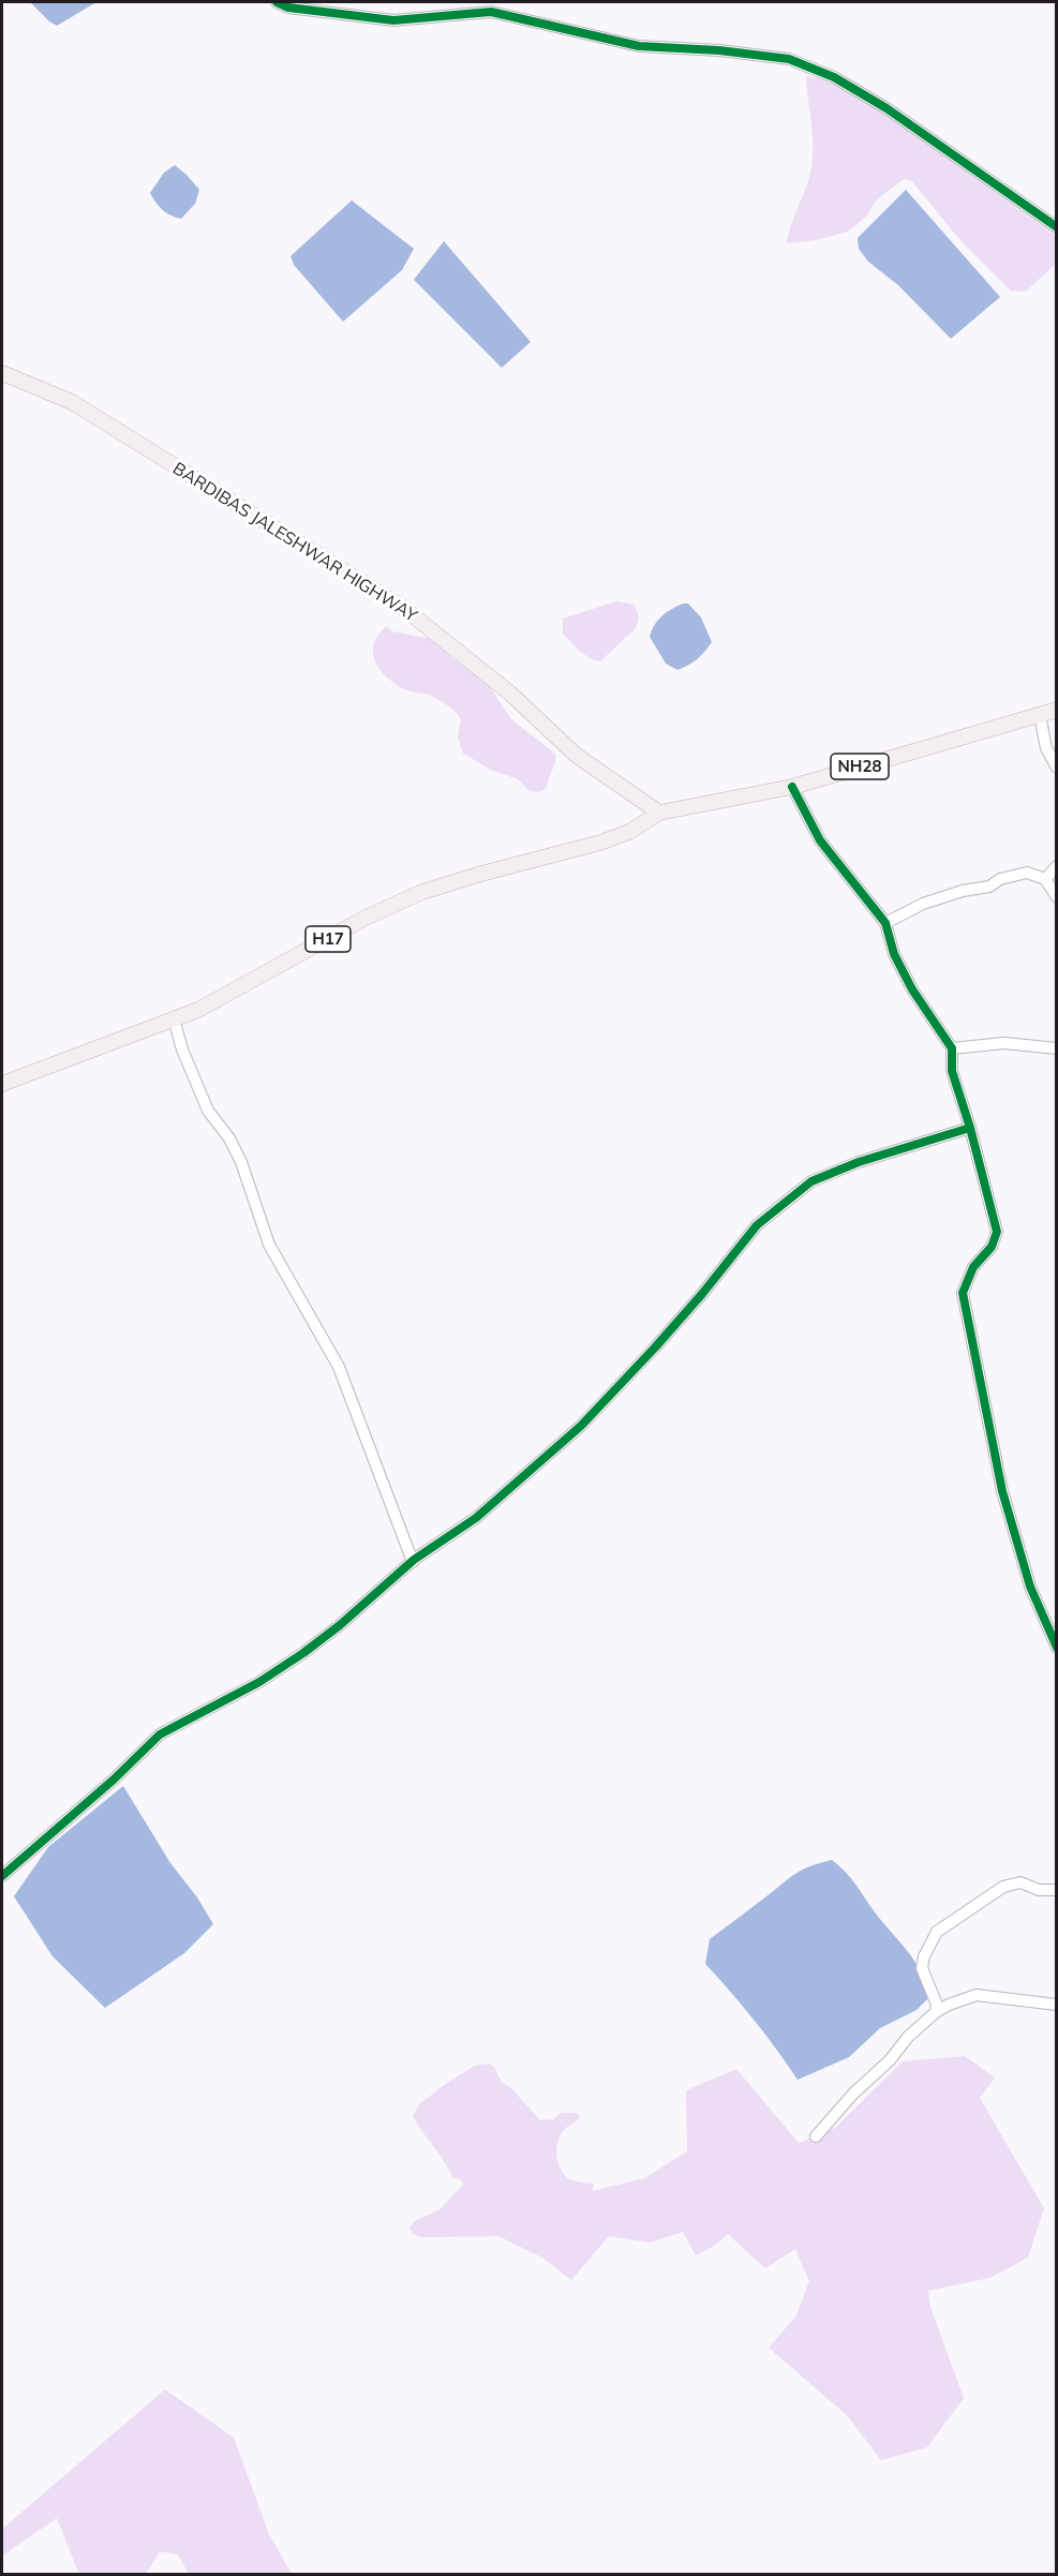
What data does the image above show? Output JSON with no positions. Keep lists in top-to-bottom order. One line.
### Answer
{"streets":{"main road":["BARDIBAS JALESHWAR HIGHWAY","NH28","H17"]},"crossings":[["BARDIBAS JALESHWAR HIGHWAY","NH28"],["BARDIBAS JALESHWAR HIGHWAY","H17"],["NH28","H17"]]}
